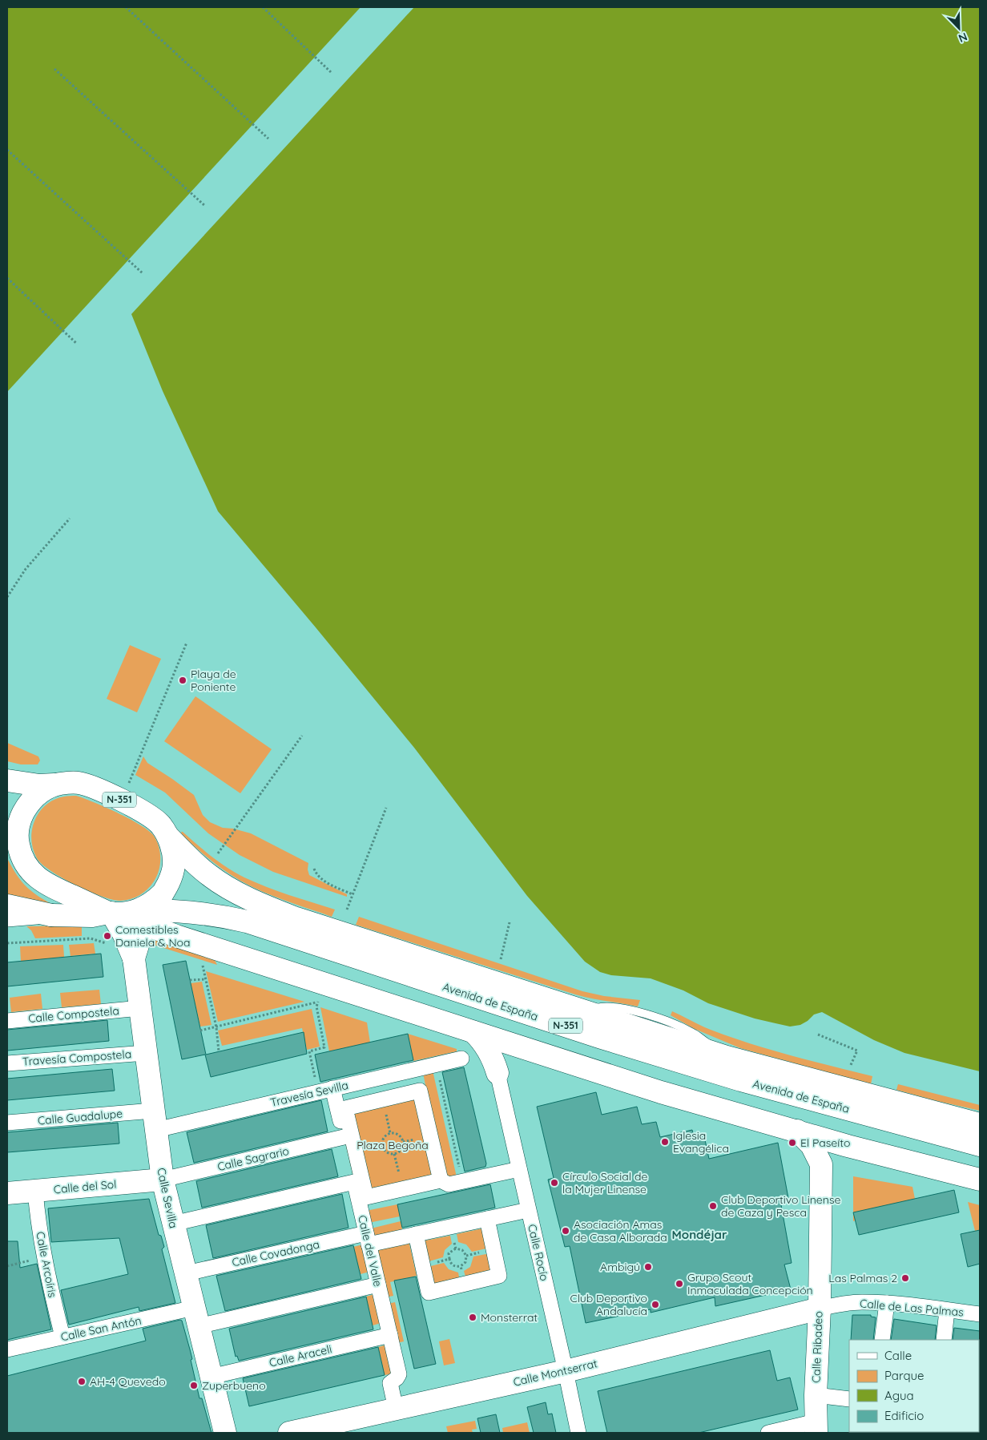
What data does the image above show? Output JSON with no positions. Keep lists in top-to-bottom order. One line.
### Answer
{"streets":{"main road":["N-351","Avenida de España","Calle del Sol","Calle Sevilla","Calle Ribadeo","Calle Montserrat"],"street":["Calle Compostela","Travesía Compostela","Travesía Sevilla","Calle Guadalupe","Calle Sagrario","Calle del Valle","Calle Rocío","Calle Covadonga","Calle Arcoíris","Calle de Las Palmas","Calle San Antón","Calle Araceli"]},"crossings":[["N-351","Avenida de España"],["Calle Compostela","Calle Sevilla"],["Travesía Compostela","Calle Sevilla"],["Travesía Sevilla","Calle Guadalupe"],["Travesía Sevilla","Calle Sevilla"],["Travesía Sevilla","Calle del Valle"],["Calle Guadalupe","Calle Sevilla"],["Calle Sagrario","Calle del Sol"],["Calle Sagrario","Calle Sevilla"],["Calle Sagrario","Calle del Valle"],["Calle del Sol","Calle Sevilla"],["Calle del Sol","Calle Arcoíris"],["Calle Sevilla","Calle Covadonga"],["Calle Sevilla","Calle San Antón"],["Calle Sevilla","Calle Araceli"],["Calle del Valle","Calle Covadonga"],["Calle del Valle","Calle San Antón"],["Calle del Valle","Calle Araceli"],["Calle del Valle","Calle Montserrat"],["Calle Rocío","Calle Covadonga"],["Calle Rocío","Calle Montserrat"],["Calle Arcoíris","Calle San Antón"],["Calle de Las Palmas","Calle Ribadeo"],["Calle de Las Palmas","Calle Montserrat"],["Calle Ribadeo","Calle Montserrat"]],"districts":["Mondéjar"],"parks":["Plaza Begoña"],"places":["Playa de Poniente","Comestibles Daniela & Noa","Iglesia Evangélica","El Paseíto","Círculo Social de la Mujer Linense","Club Deportivo Linense de Caza y Pesca","Asociación Amas de Casa Alborada","Ambigú","Las Palmas 2","Grupo Scout Inmaculada Concepción","Club Deportivo Andalucía","Monsterrat","AH-4 Quevedo","Zuperbueno"],"legend":["Calle","Parque","Agua","Edificio"],"north":"bottom right"}
